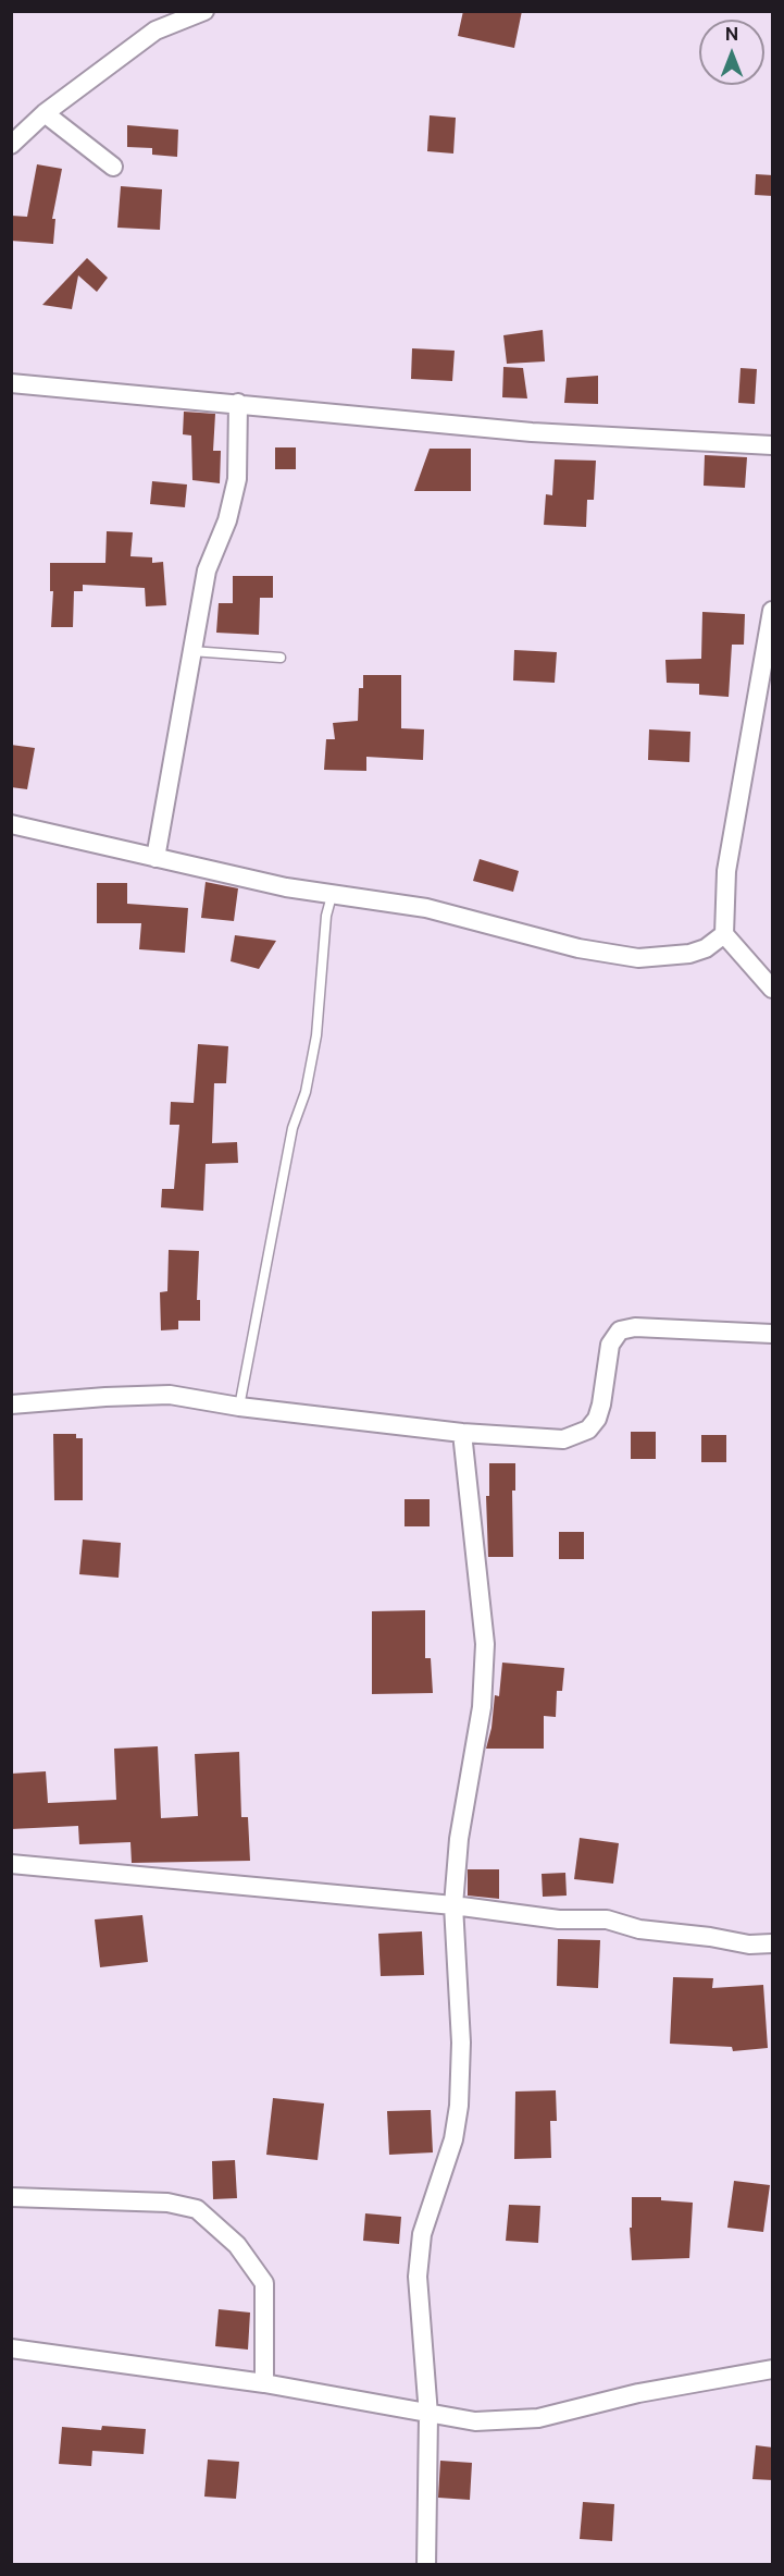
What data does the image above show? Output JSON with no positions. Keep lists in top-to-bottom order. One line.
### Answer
{"north":"top"}
